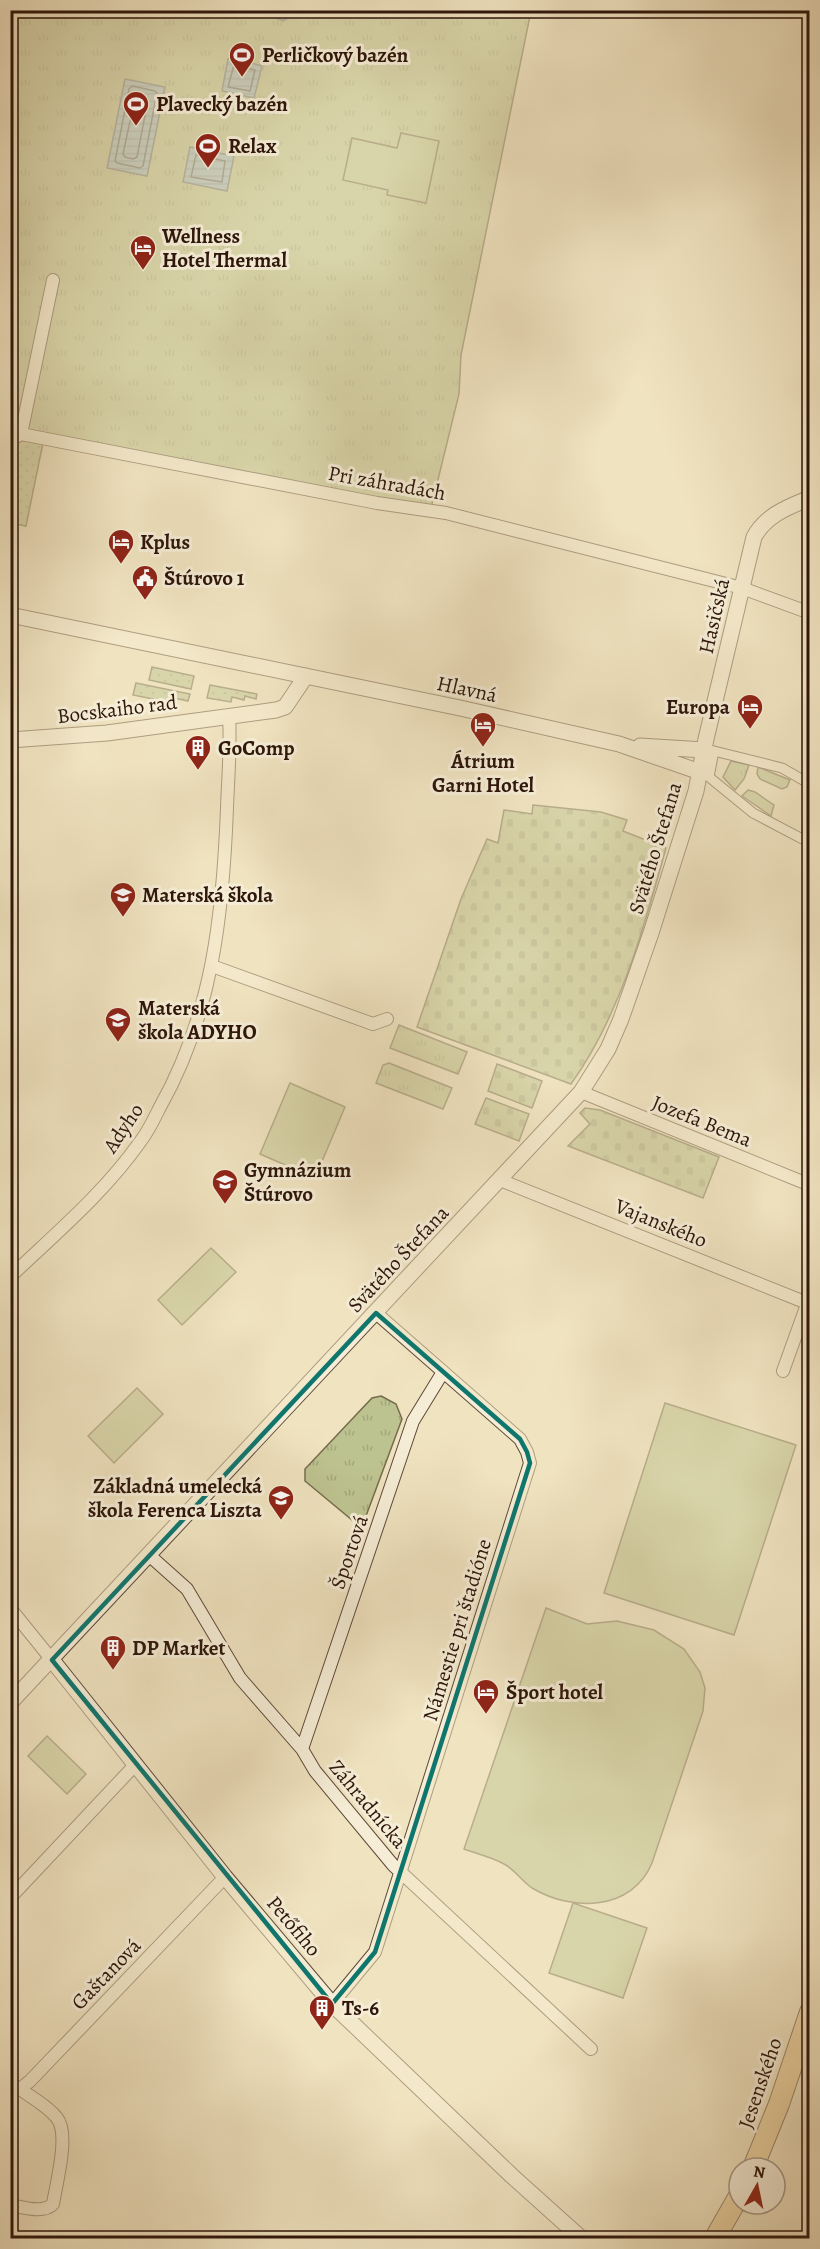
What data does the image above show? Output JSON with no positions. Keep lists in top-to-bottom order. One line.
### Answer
{"streets":{"main road":["Jesenského"],"street":["Pri záhradách","Hasičská","Hlavná","Bocskaiho rad","Svätého Štefana","Jozefa Bema","Adyho","Vajanského","Športová","Námestie pri štadióne","Záhradnícka","Petőfiho","Gaštanová"]},"crossings":[["Pri záhradách","Hasičská"],["Hasičská","Hlavná"],["Hasičská","Svätého Štefana"],["Hlavná","Svätého Štefana"],["Bocskaiho rad","Adyho"],["Svätého Štefana","Jozefa Bema"],["Svätého Štefana","Vajanského"],["Svätého Štefana","Námestie pri štadióne"],["Svätého Štefana","Záhradnícka"],["Svätého Štefana","Petőfiho"],["Športová","Námestie pri štadióne"],["Športová","Záhradnícka"],["Námestie pri štadióne","Záhradnícka"],["Námestie pri štadióne","Petőfiho"],["Petőfiho","Gaštanová"]],"places":{"sports":["Perličkový bazén","Plavecký bazén","Relax"],"hotel":["Wellness Hotel Thermal","Kplus","Europa","Átrium Garni Hotel","Šport hotel"],"public building":["Štúrovo 1"],"building":["GoComp","DP Market","Ts-6"],"school or university":["Materská škola","Materská škola ADYHO","Gymnázium Štúrovo","Základná umelecká škola Ferenca Liszta"]},"north":"top"}
